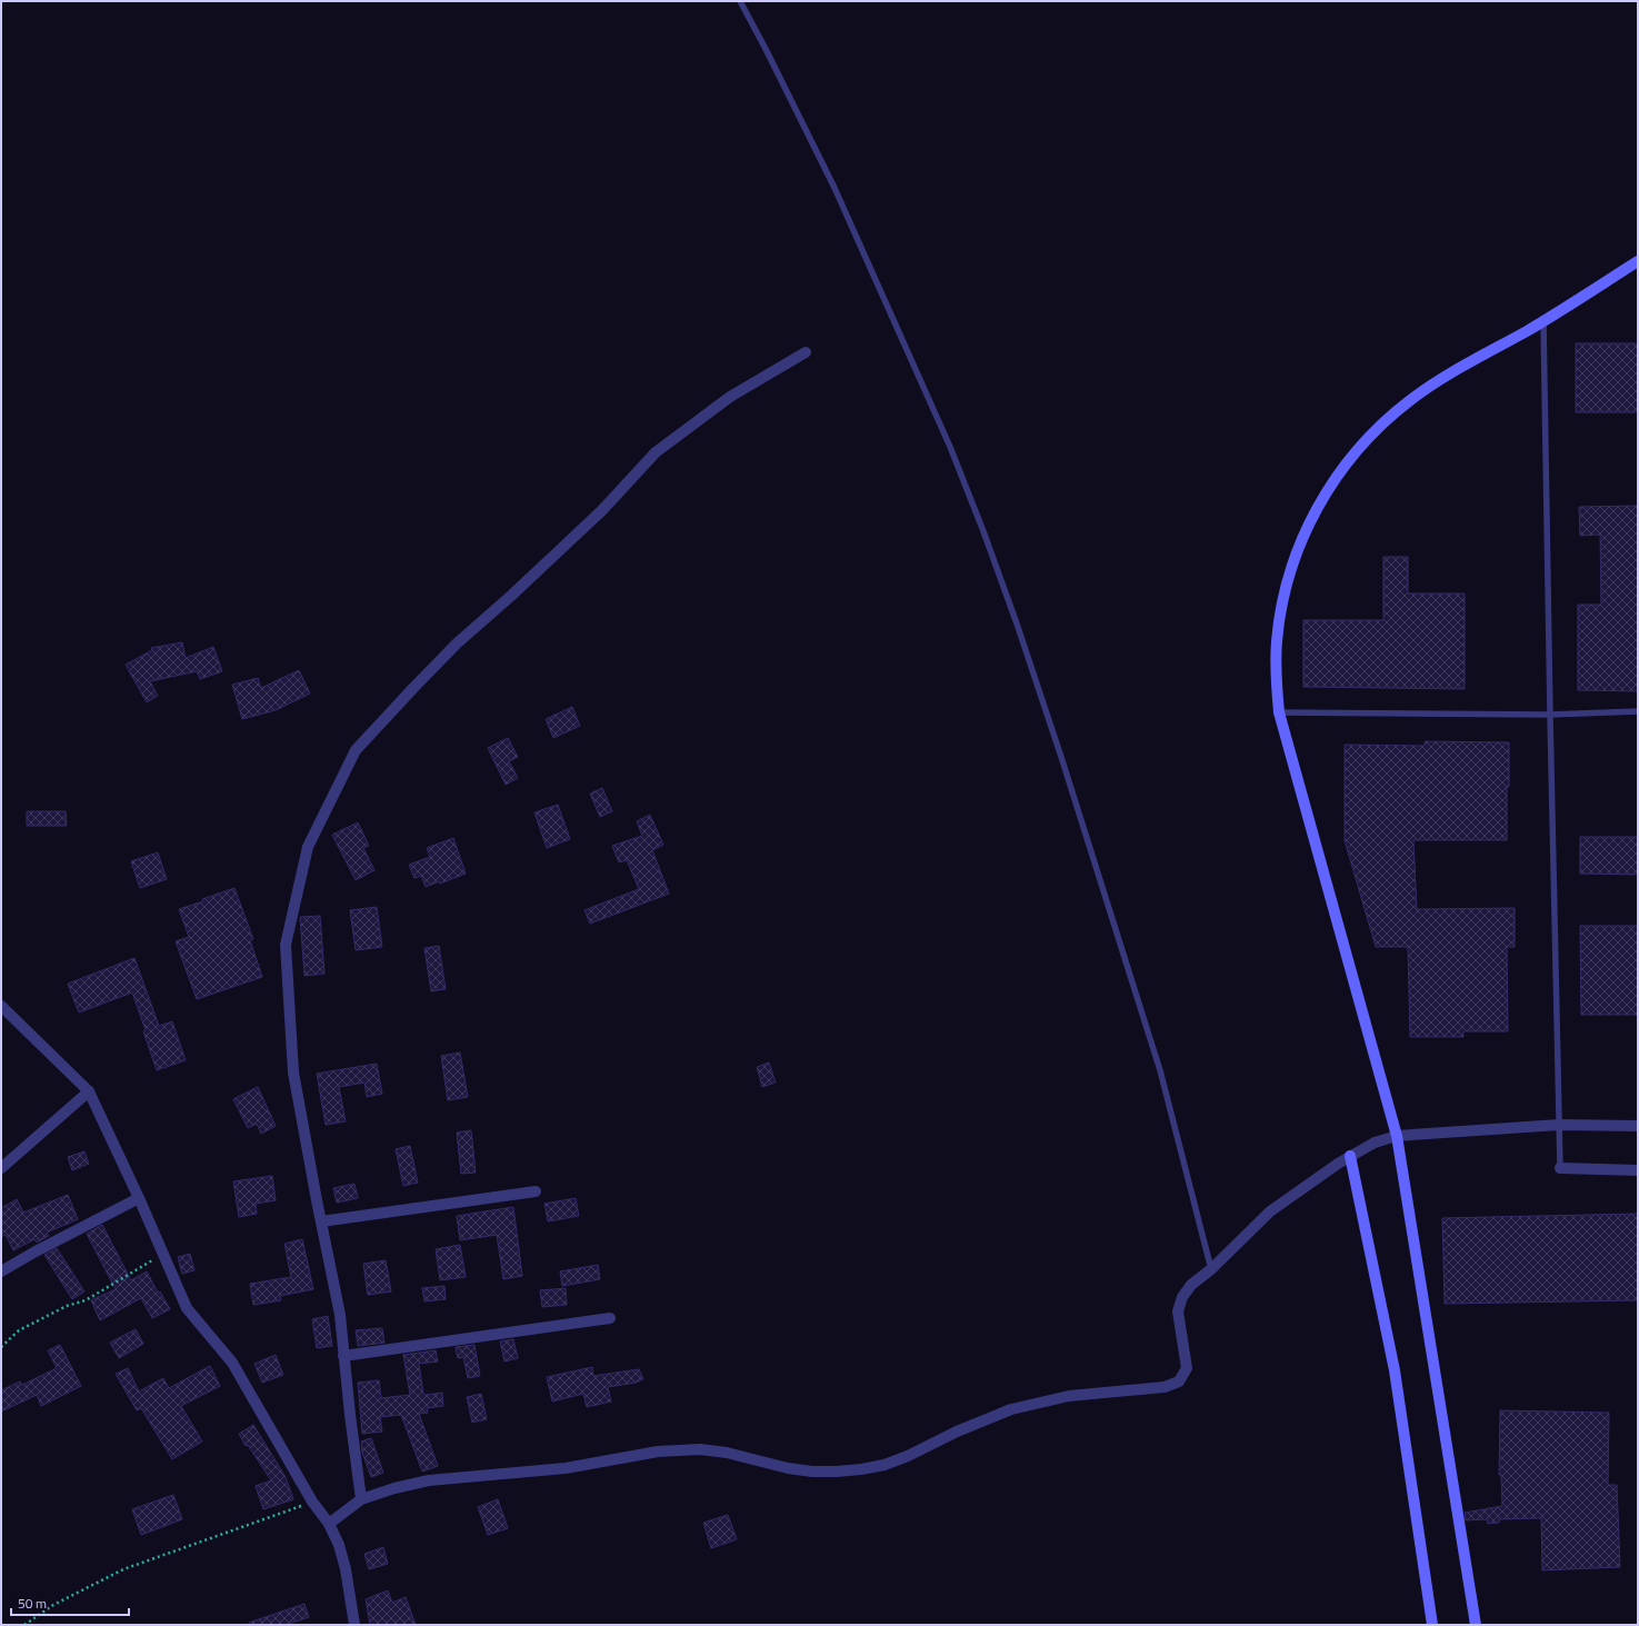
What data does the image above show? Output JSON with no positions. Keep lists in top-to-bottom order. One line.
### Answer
{"scale_bar":"50 m"}
